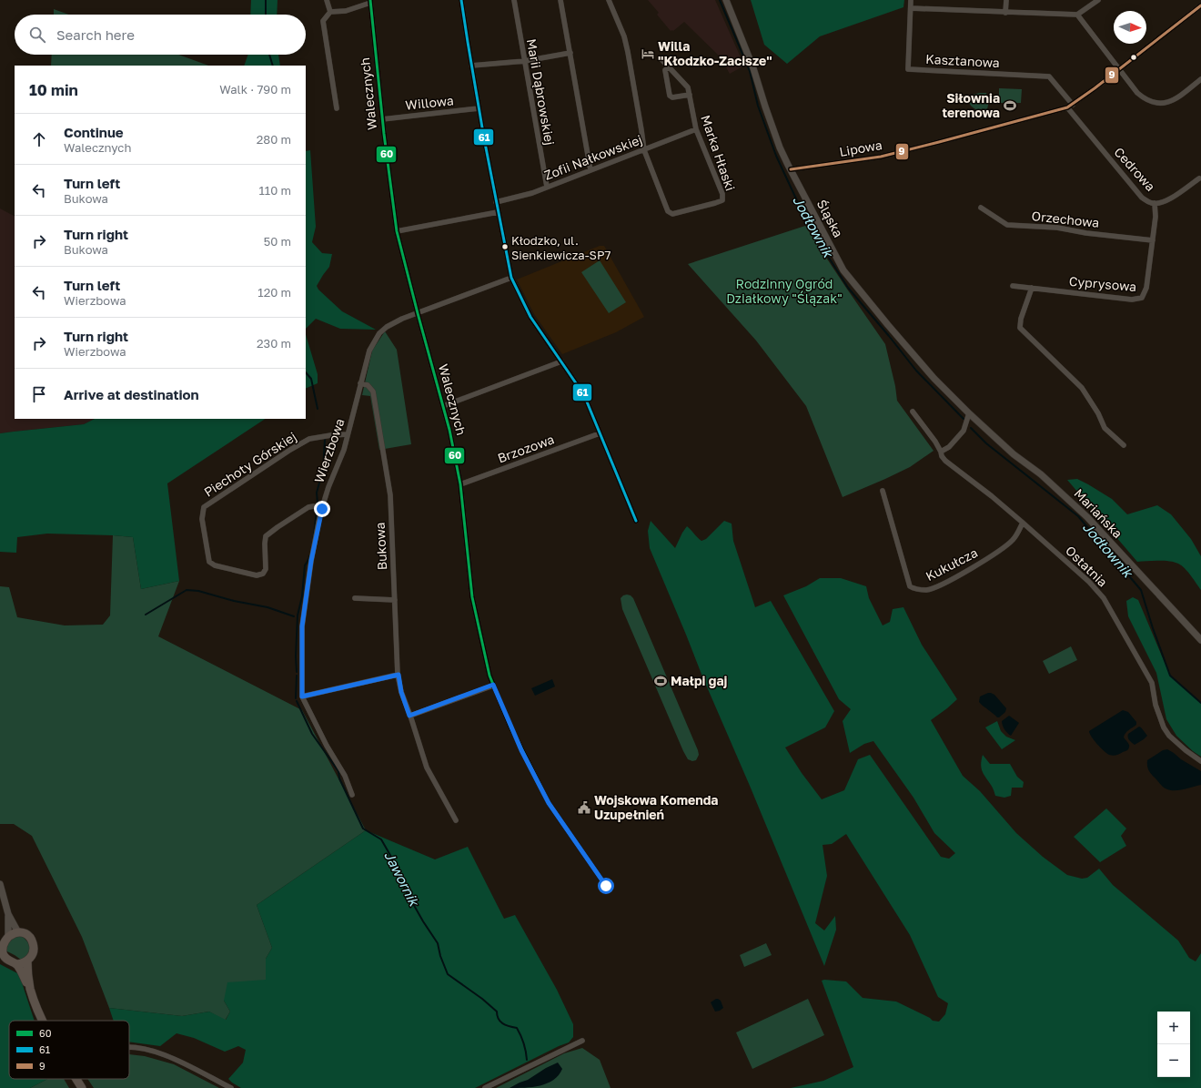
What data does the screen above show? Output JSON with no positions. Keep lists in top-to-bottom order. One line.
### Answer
{"streets":{"street":["Kasztanowa","Marii Dąbrowskiej","Walecznych","Willowa","Lipowa","Marka Hłaski","Zofii Nałkowskiej","Cedrowa","Śląska","Orzechowa","Cyprysowa","Brzozowa","Wierzbowa","Piechoty Górskiej","Mariańska","Bukowa","Kukułcza","Ostatnia"]},"crossings":[["Kasztanowa","Lipowa"],["Kasztanowa","Cedrowa"],["Marii Dąbrowskiej","Zofii Nałkowskiej"],["Walecznych","Willowa"],["Walecznych","Brzozowa"],["Walecznych","Wierzbowa"],["Lipowa","Cedrowa"],["Lipowa","Śląska"],["Marka Hłaski","Zofii Nałkowskiej"],["Cedrowa","Cyprysowa"],["Śląska","Mariańska"],["Orzechowa","Cyprysowa"],["Wierzbowa","Piechoty Górskiej"],["Wierzbowa","Bukowa"],["Kukułcza","Ostatnia"]],"water":["Jodłownik","Jawornik"],"parks":["Rodzinny Ogród Działkowy \"Ślązak\""],"places":{"hotel":["Willa \"Kłodzko-Zacisze\""],"sports":["Siłownia terenowa","Małpi gaj"],"other":["Kłodzko, ul. Sienkiewicza-SP7"],"public building":["Wojskowa Komenda Uzupełnień"]},"lines":["transit line 60","transit line 61","transit line 9"],"legend":["60","61","9"],"north":"right","page":{"search":"Search here","heading":["10 min","Walk · 790 m"],"list":[["Continue","Walecznych","280 m"],["Turn left","Bukowa","110 m"],["Turn right","Bukowa","50 m"],["Turn left","Wierzbowa","120 m"],["Turn right","Wierzbowa","230 m"],"Arrive at destination"],"map_buttons":["+","−"]}}
